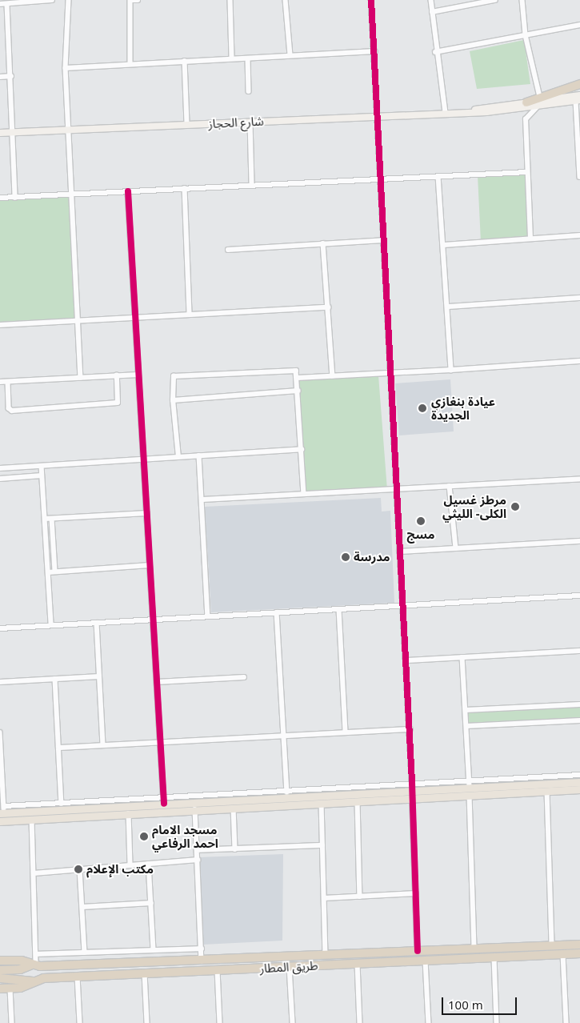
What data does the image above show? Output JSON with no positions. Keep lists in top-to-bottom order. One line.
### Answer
{"streets":{"highway":["طريق المطار"],"main road":["شارع الحجاز"]},"places":["عيادة بنغازي الجديدة","مرطز غسيل الكلى- الليثي","مسج","مدرسة","مسجد الامام احمد الرفاعي","مكتب الإعلام"],"scale_bar":"100 m"}
